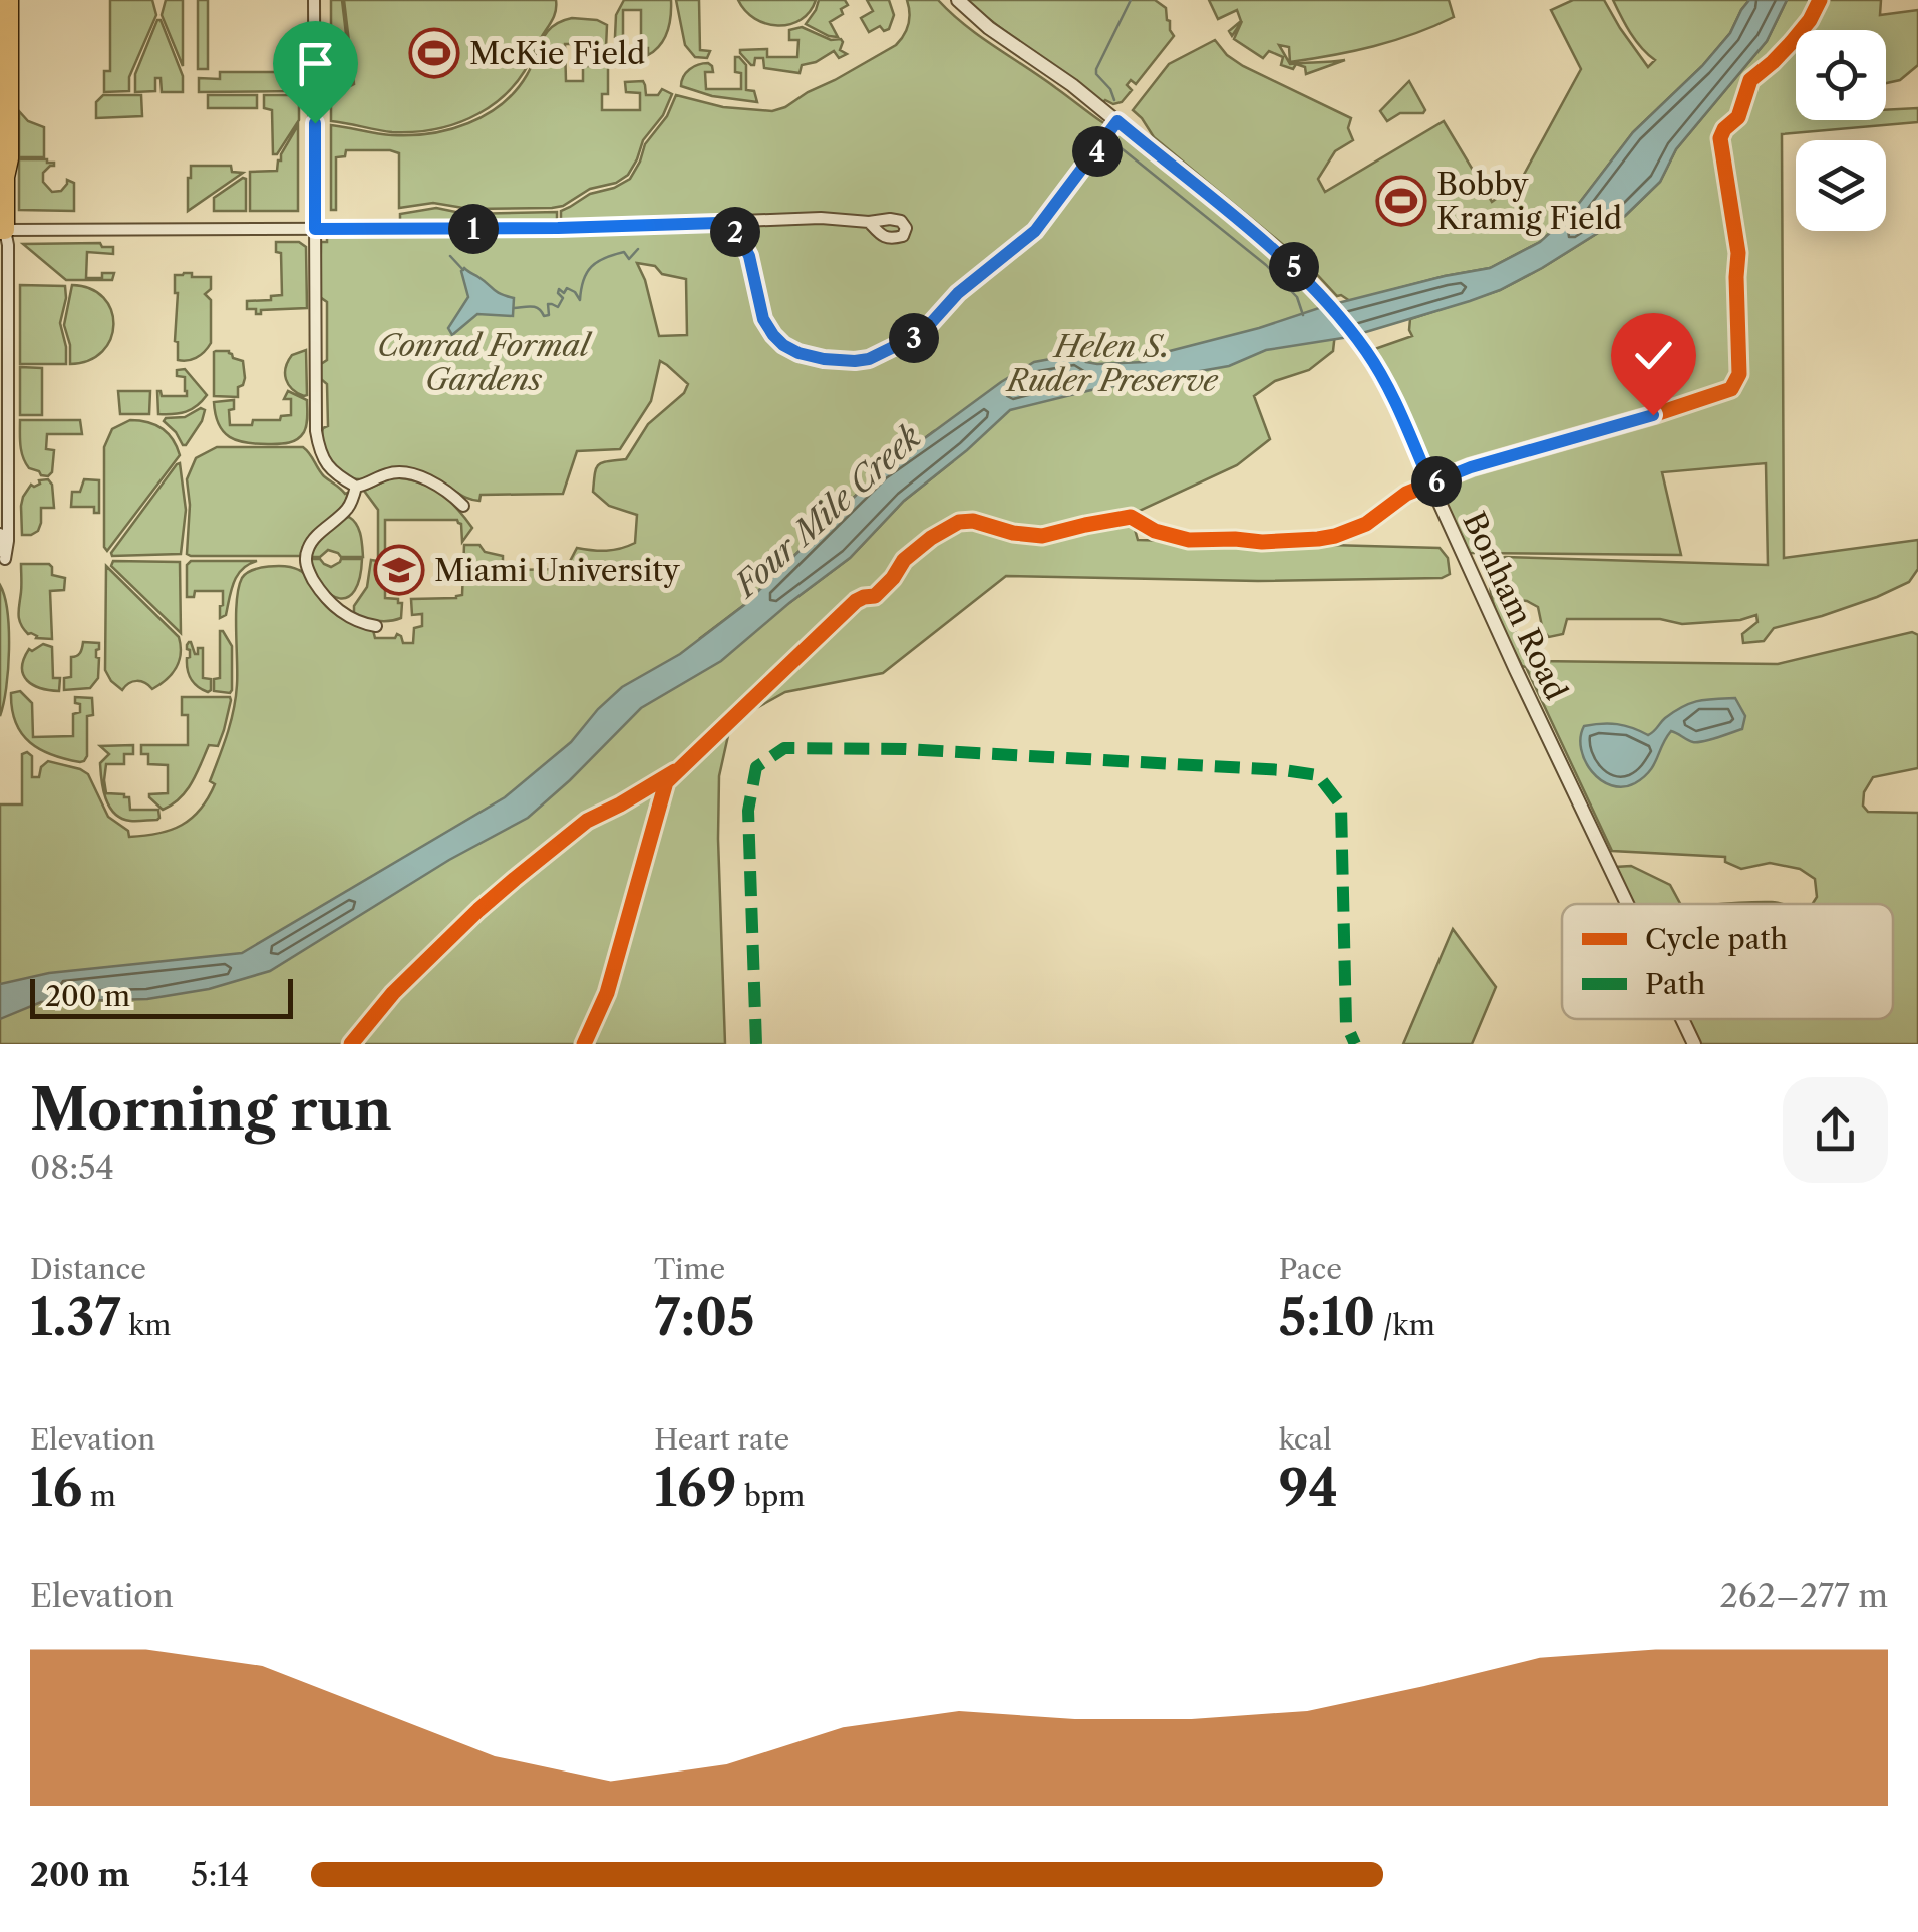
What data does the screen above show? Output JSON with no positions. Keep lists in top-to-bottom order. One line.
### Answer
{"streets":{"street":["Bonham Road"]},"water":["Four Mile Creek"],"parks":["Conrad Formal Gardens","Helen S. Ruder Preserve"],"places":{"sports":["McKie Field","Bobby Kramig Field"],"school or university":["Miami University"]},"legend":["Cycle path","Path"],"scale_bar":"200 m","page":{"pins":["4","1","2","5","3","6"],"scale":"200 m","heading":["Morning run","08:54"],"stats":[["Distance","1.37 km"],["Time","7:05"],["Pace","5:10 /km"],["Elevation","16 m"],["Heart rate","169 bpm"],["kcal","94"]],"chart":["Elevation","262–277 m"],"list":[{"name":"200 m","note":"5:14"}]}}
